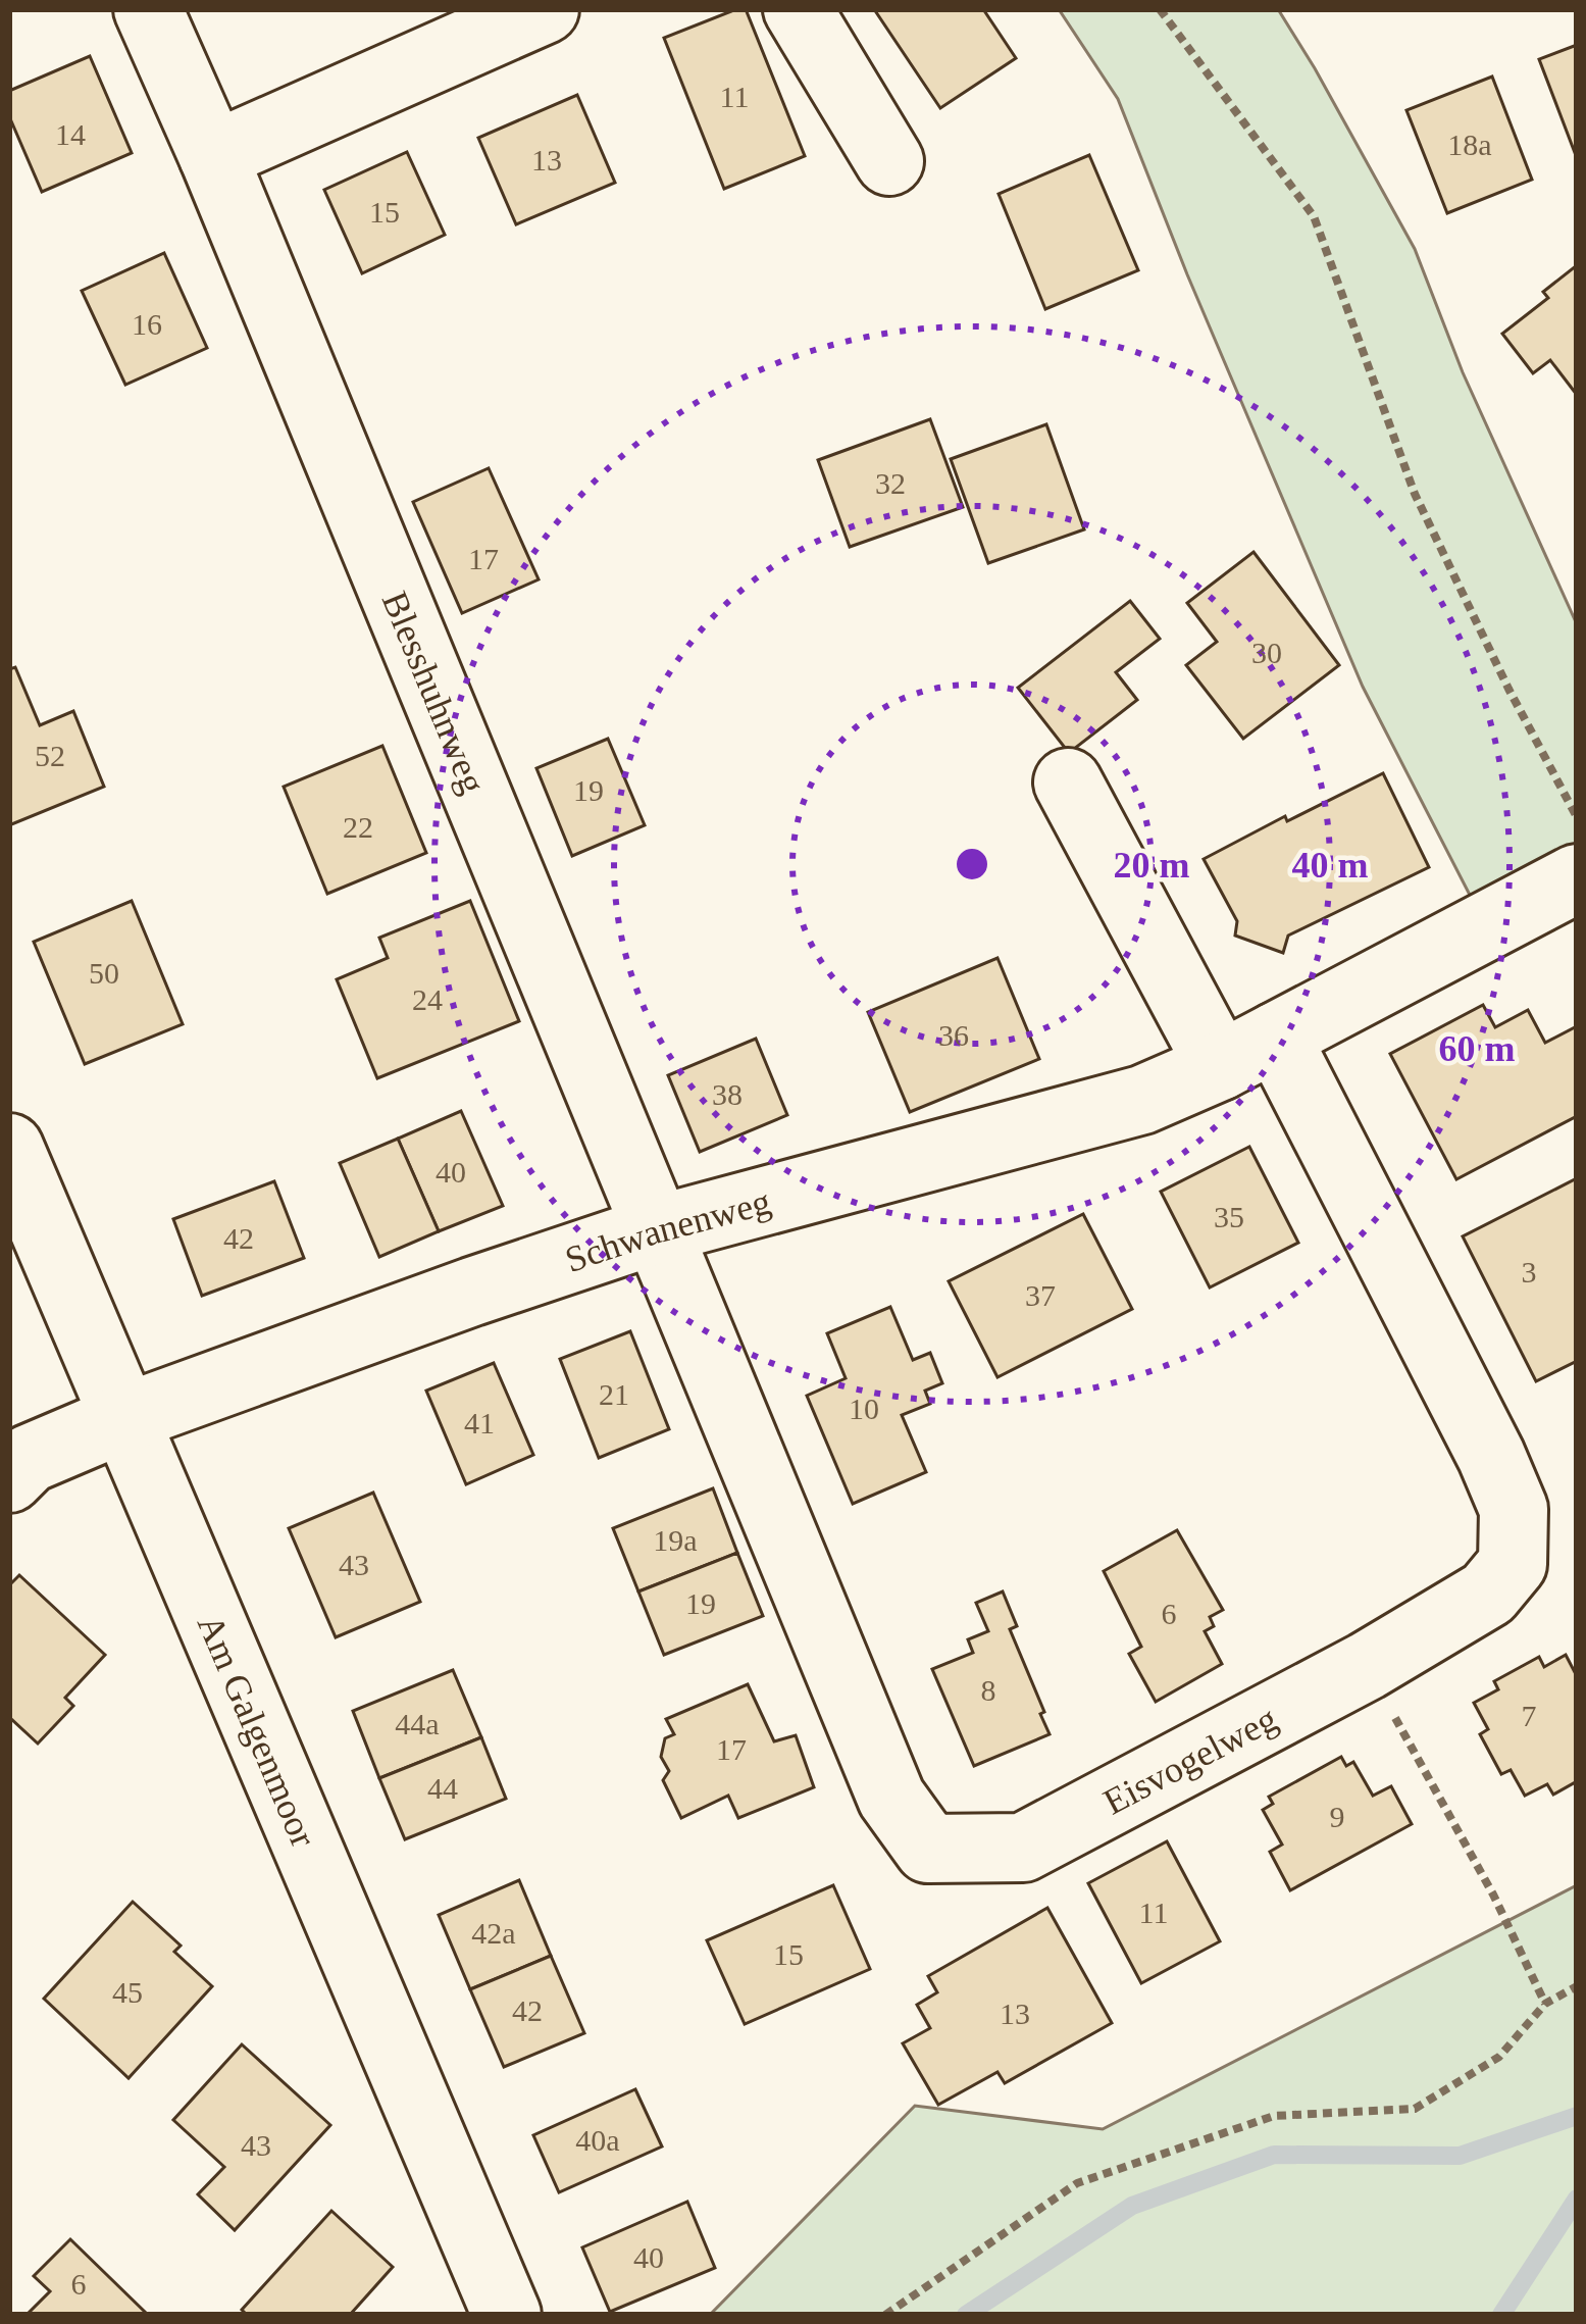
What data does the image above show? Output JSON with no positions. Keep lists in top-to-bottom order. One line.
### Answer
{"streets":{"street":["Blesshuhnweg","Schwanenweg","Am Galgenmoor","Eisvogelweg"]},"crossings":[["Blesshuhnweg","Schwanenweg"],["Blesshuhnweg","Eisvogelweg"],["Schwanenweg","Am Galgenmoor"],["Schwanenweg","Eisvogelweg"]],"house_numbers":["11","14","18a","13","15","16","32","17","30","52","19","22","50","24","36","38","40","35","42","3","37","21","10","41","19a","43","19","6","8","7","44a","17","44","9","11","42a","15","45","42","13","40a","43","40","6"],"rings":["20 m","40 m","60 m"]}
